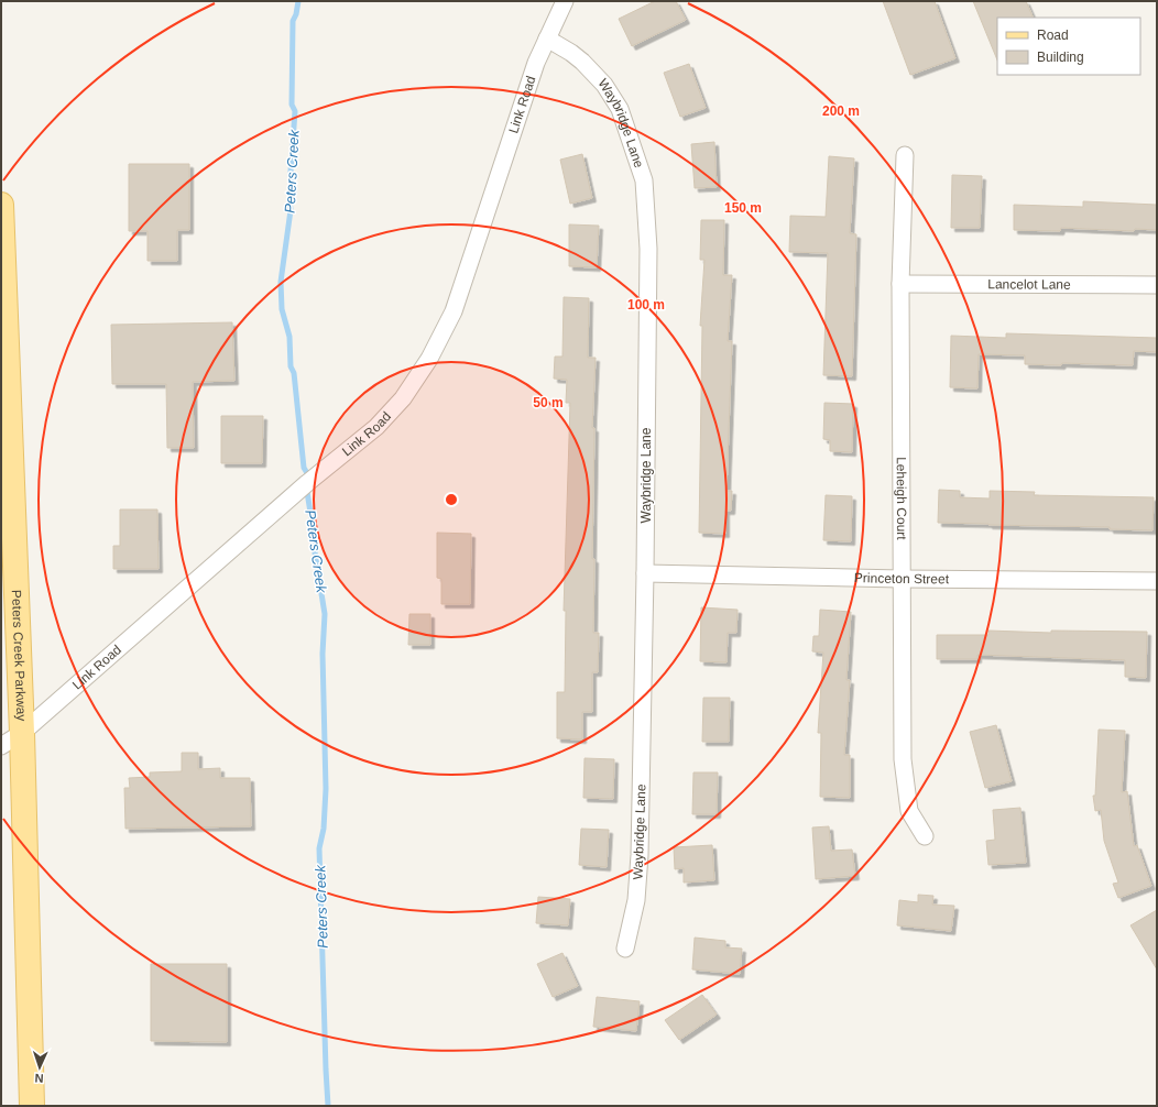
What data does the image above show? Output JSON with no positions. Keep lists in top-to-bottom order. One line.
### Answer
{"streets":{"main road":["Peters Creek Parkway"],"street":["Link Road","Waybridge Lane","Lancelot Lane","Leheigh Court","Princeton Street"]},"crossings":[["Link Road","Waybridge Lane"],["Link Road","Peters Creek Parkway"],["Waybridge Lane","Princeton Street"],["Lancelot Lane","Leheigh Court"],["Leheigh Court","Princeton Street"]],"water":["Peters Creek"],"legend":["Road","Building"],"north":"bottom","rings":["200 m","150 m","100 m","50 m"]}
